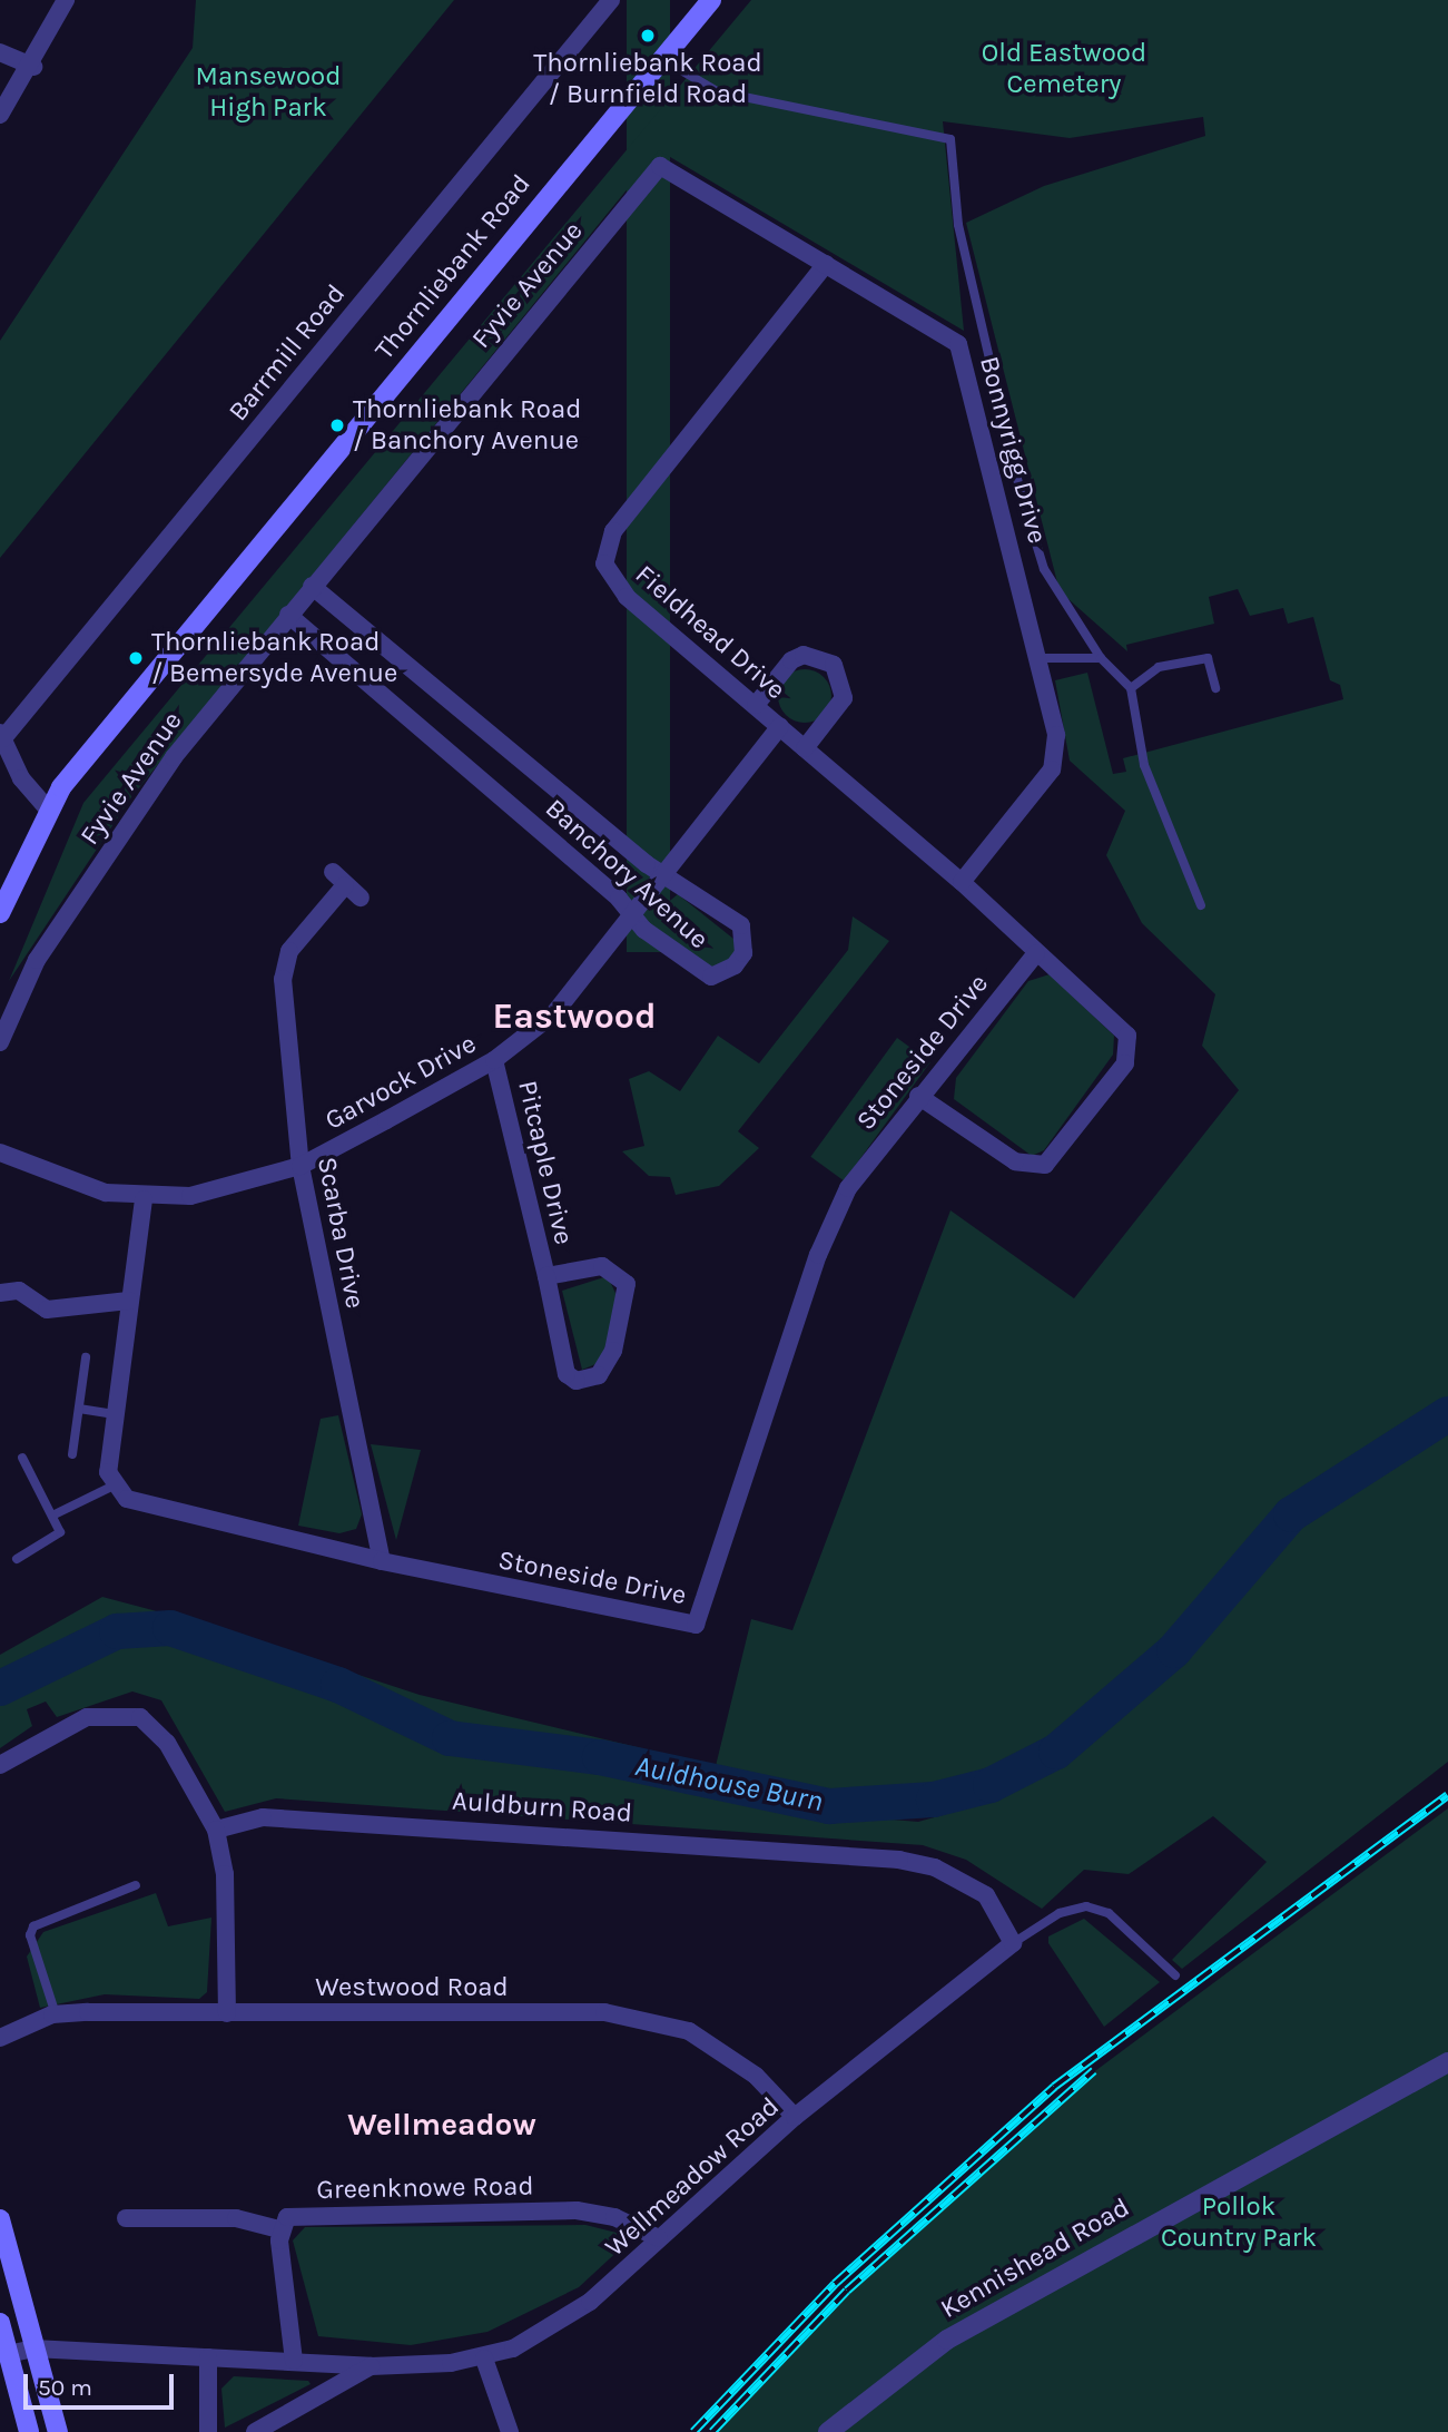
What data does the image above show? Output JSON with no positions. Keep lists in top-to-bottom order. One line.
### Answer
{"streets":{"main road":["Thornliebank Road"],"street":["Fyvie Avenue","Barrmill Road","Bonnyrigg Drive","Fieldhead Drive","Banchory Avenue","Stoneside Drive","Garvock Drive","Pitcaple Drive","Scarba Drive","Auldburn Road","Westwood Road","Wellmeadow Road","Greenknowe Road","Kennishead Road"]},"crossings":[["Fyvie Avenue","Bonnyrigg Drive"],["Fyvie Avenue","Banchory Avenue"],["Bonnyrigg Drive","Fieldhead Drive"],["Fieldhead Drive","Stoneside Drive"],["Fieldhead Drive","Garvock Drive"],["Banchory Avenue","Garvock Drive"],["Stoneside Drive","Scarba Drive"],["Garvock Drive","Pitcaple Drive"],["Garvock Drive","Scarba Drive"],["Auldburn Road","Wellmeadow Road"],["Westwood Road","Wellmeadow Road"],["Wellmeadow Road","Greenknowe Road"]],"districts":["Eastwood","Wellmeadow"],"water":["Auldhouse Burn"],"parks":["Old Eastwood Cemetery","Mansewood High Park","Pollok Country Park"],"places":["Thornliebank Road / Burnfield Road","Thornliebank Road / Banchory Avenue","Thornliebank Road / Bemersyde Avenue"],"scale_bar":"50 m"}
